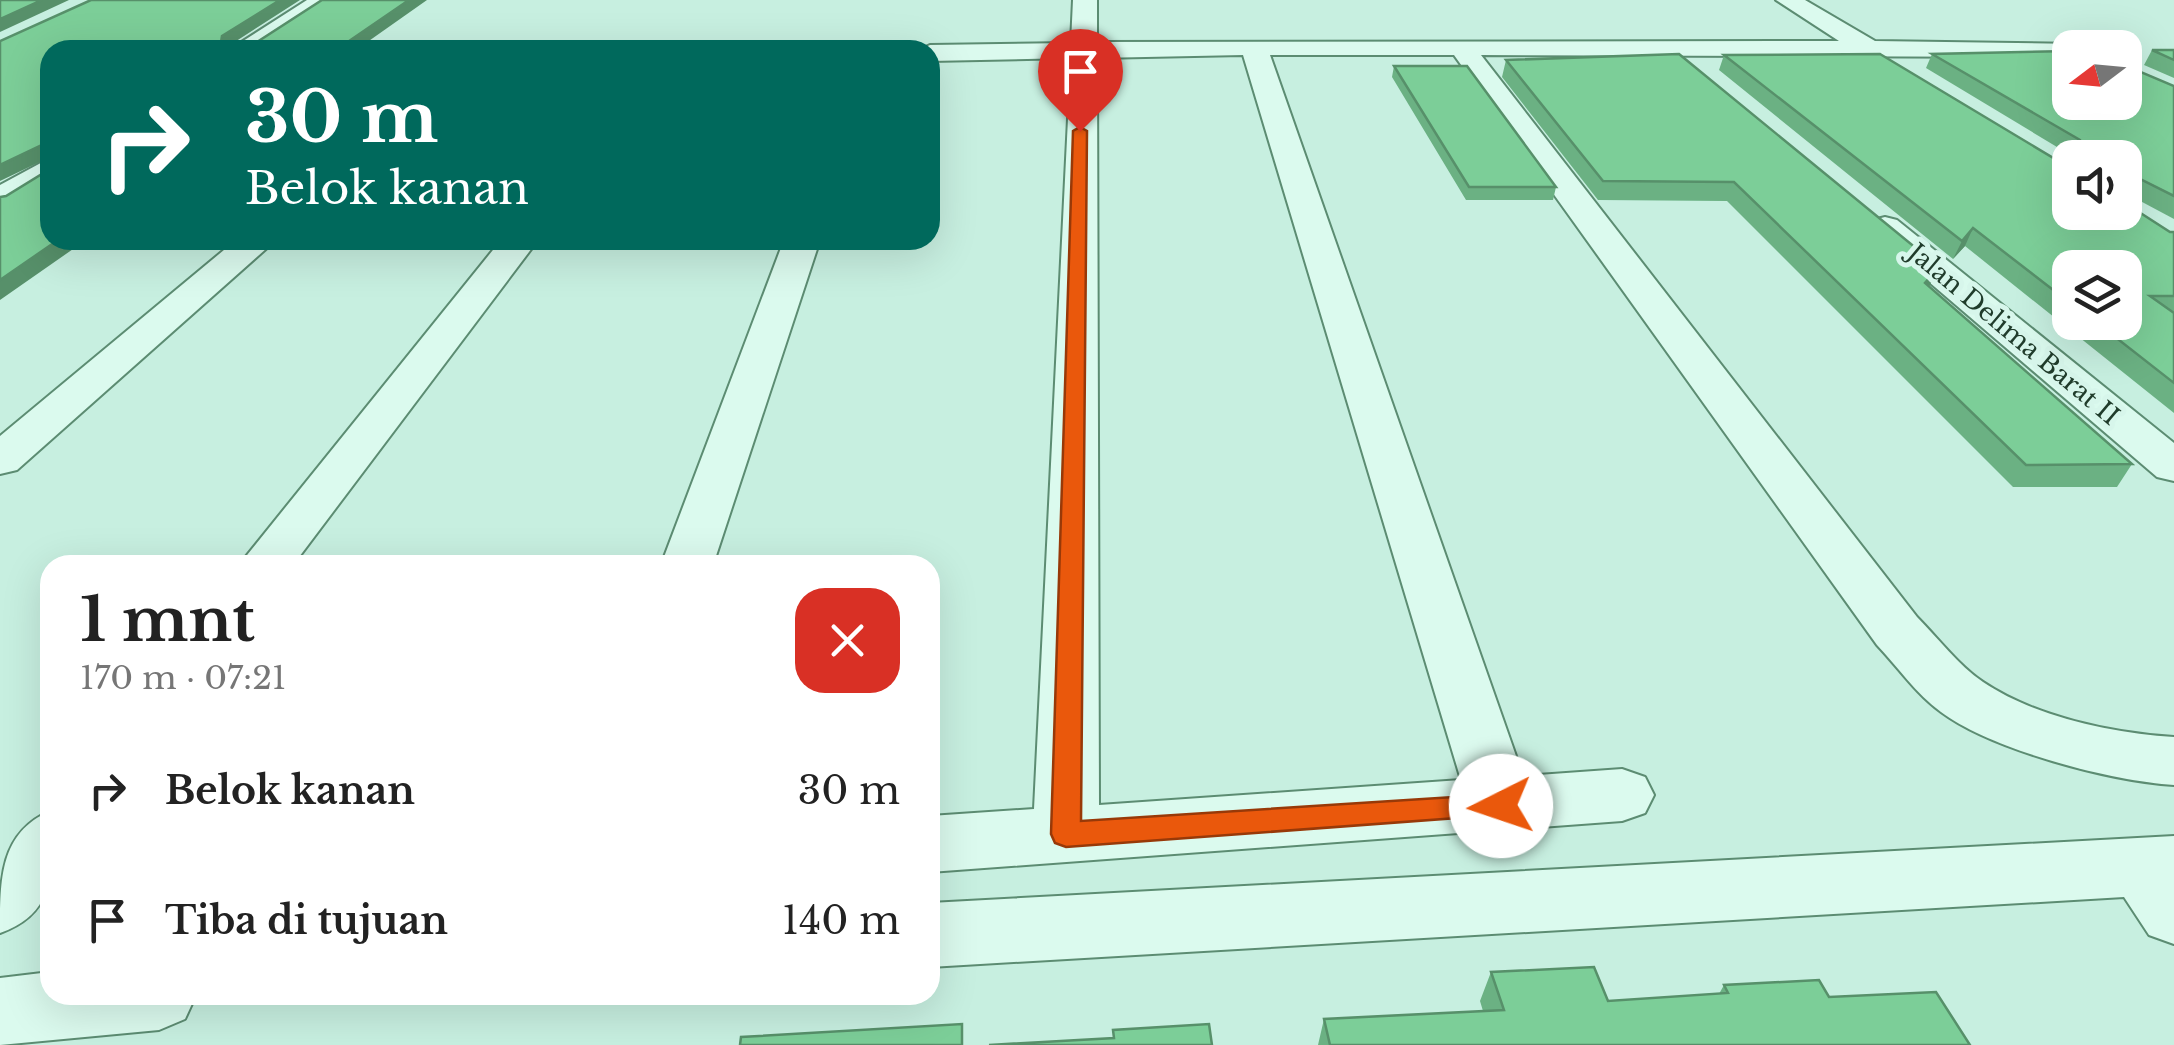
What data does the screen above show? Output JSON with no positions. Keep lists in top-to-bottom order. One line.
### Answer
{"streets":{"street":["Jalan Delima Barat II"]},"north":"left","page":{"turn":["30 m","Belok kanan"],"heading":["1 mnt","170 m · 07:21"],"list":[{"name":"Belok kanan","value":"30 m"},{"name":"Tiba di tujuan","value":"140 m"}]}}
